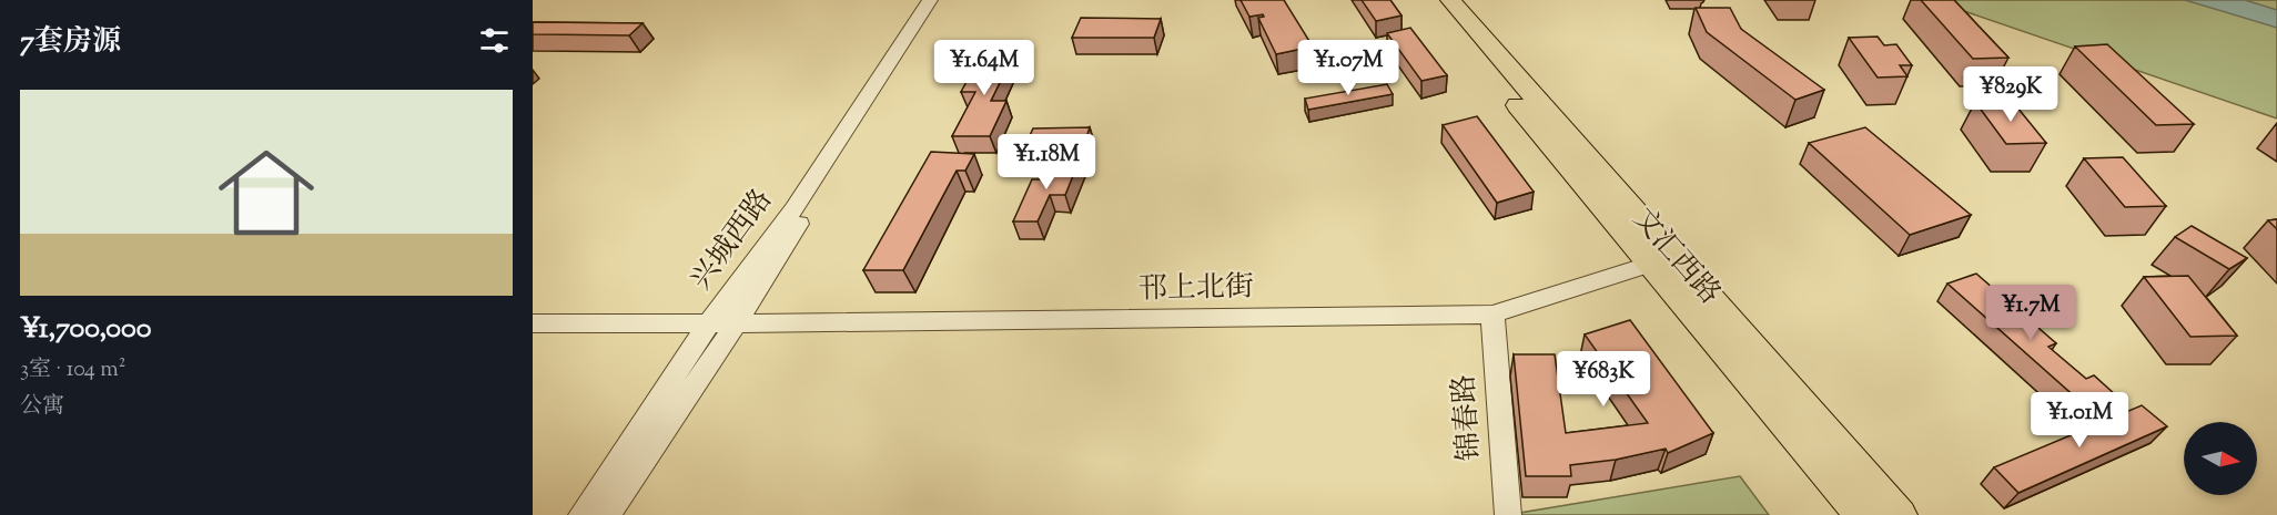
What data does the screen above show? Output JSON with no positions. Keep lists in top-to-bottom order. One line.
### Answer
{"streets":{"main road":["文汇西路"],"street":["兴城西路","邗上北街","锦春路"]},"crossings":[["兴城西路","邗上北街"],["文汇西路","邗上北街"],["邗上北街","锦春路"]],"north":"right","page":{"heading":"7套房源","price":["¥1.64M","¥1.07M","¥829K","¥1.18M","¥1.7M","¥683K","¥1.01M"],"list":[{"name":"¥1,700,000","note":"3室 · 104 m² · 公寓"}]}}
